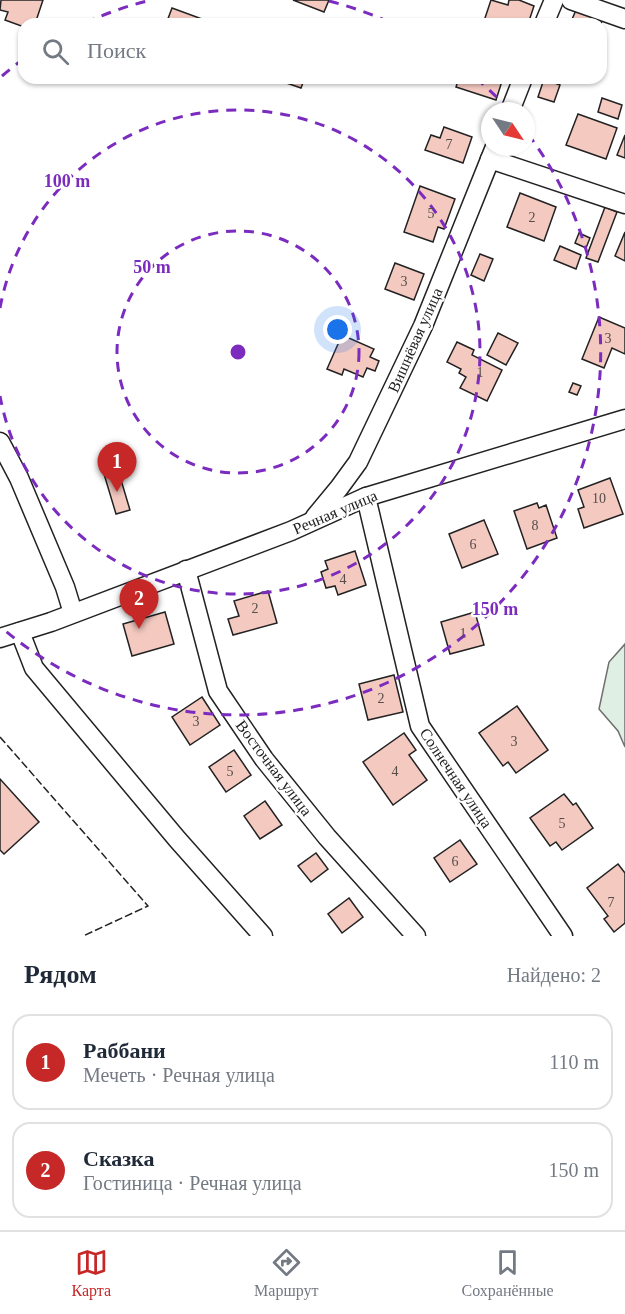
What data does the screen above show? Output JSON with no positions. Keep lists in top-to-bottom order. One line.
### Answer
{"streets":{"street":["Вишнёвая улица","Речная улица","Восточная улица","Солнечная улица"]},"crossings":[["Вишнёвая улица","Речная улица"],["Речная улица","Восточная улица"],["Речная улица","Солнечная улица"]],"house_numbers":["7","5","2","3","3","1","10","8","6","4","2","1","2","3","3","5","4","5","6","7"],"north":"bottom right","page":{"search":"Поиск","pins":["1","2"],"heading":["Рядом","Найдено: 2"],"list":[{"mark":"1","name":"Раббани","note":"Мечеть · Речная улица","value":"110 m"},{"mark":"2","name":"Сказка","note":"Гостиница · Речная улица","value":"150 m"}],"nav":["Карта","Маршрут","Сохранённые"]},"rings":["100 m","50 m","150 m"]}
